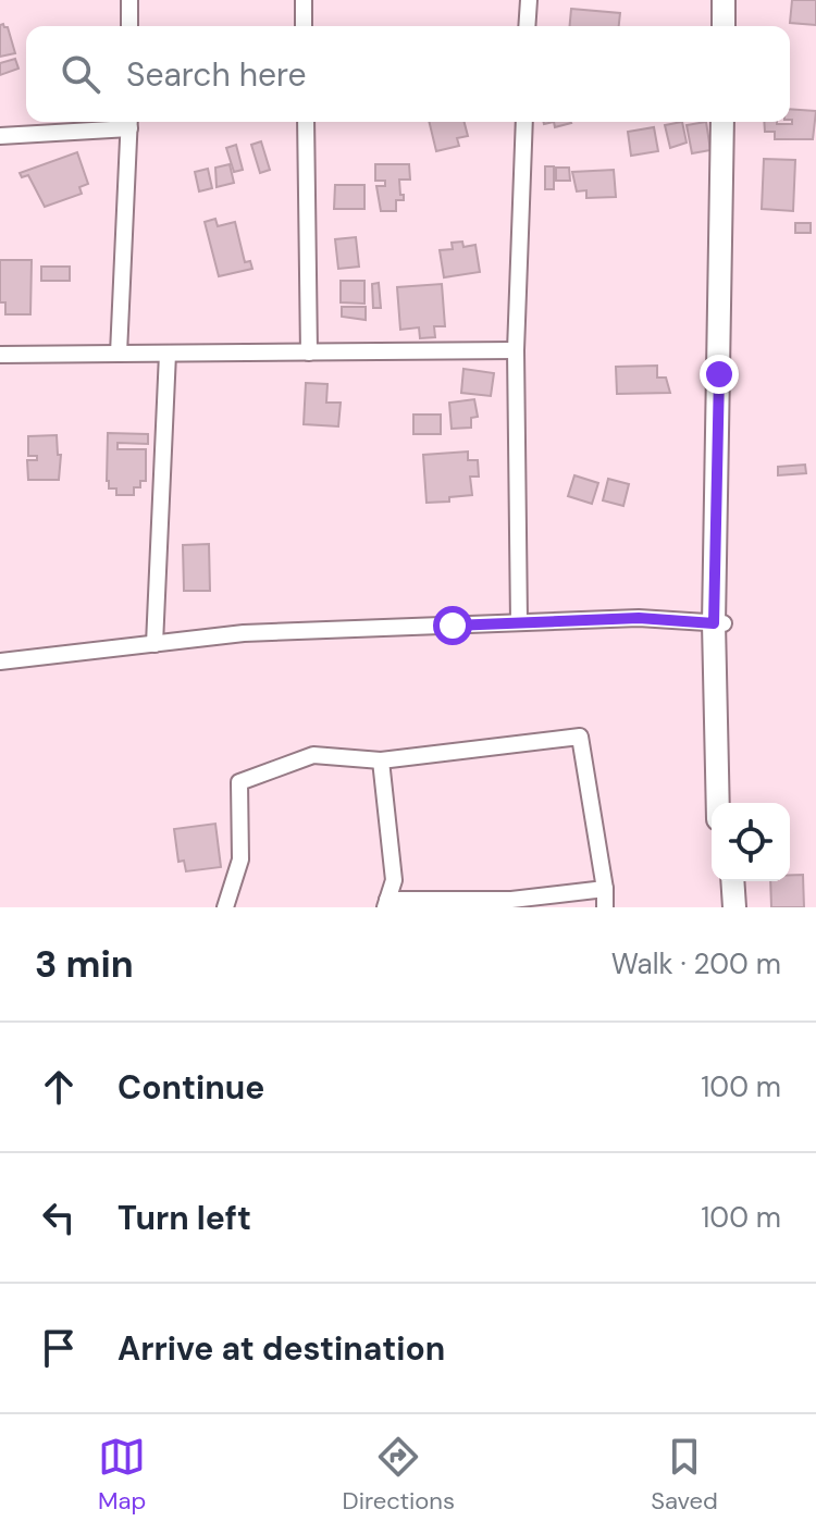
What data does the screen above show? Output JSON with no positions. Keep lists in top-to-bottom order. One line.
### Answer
{"page":{"search":"Search here","heading":["3 min","Walk · 200 m"],"list":[["Continue","100 m"],["Turn left","100 m"],"Arrive at destination"],"nav":["Map","Directions","Saved"]}}
